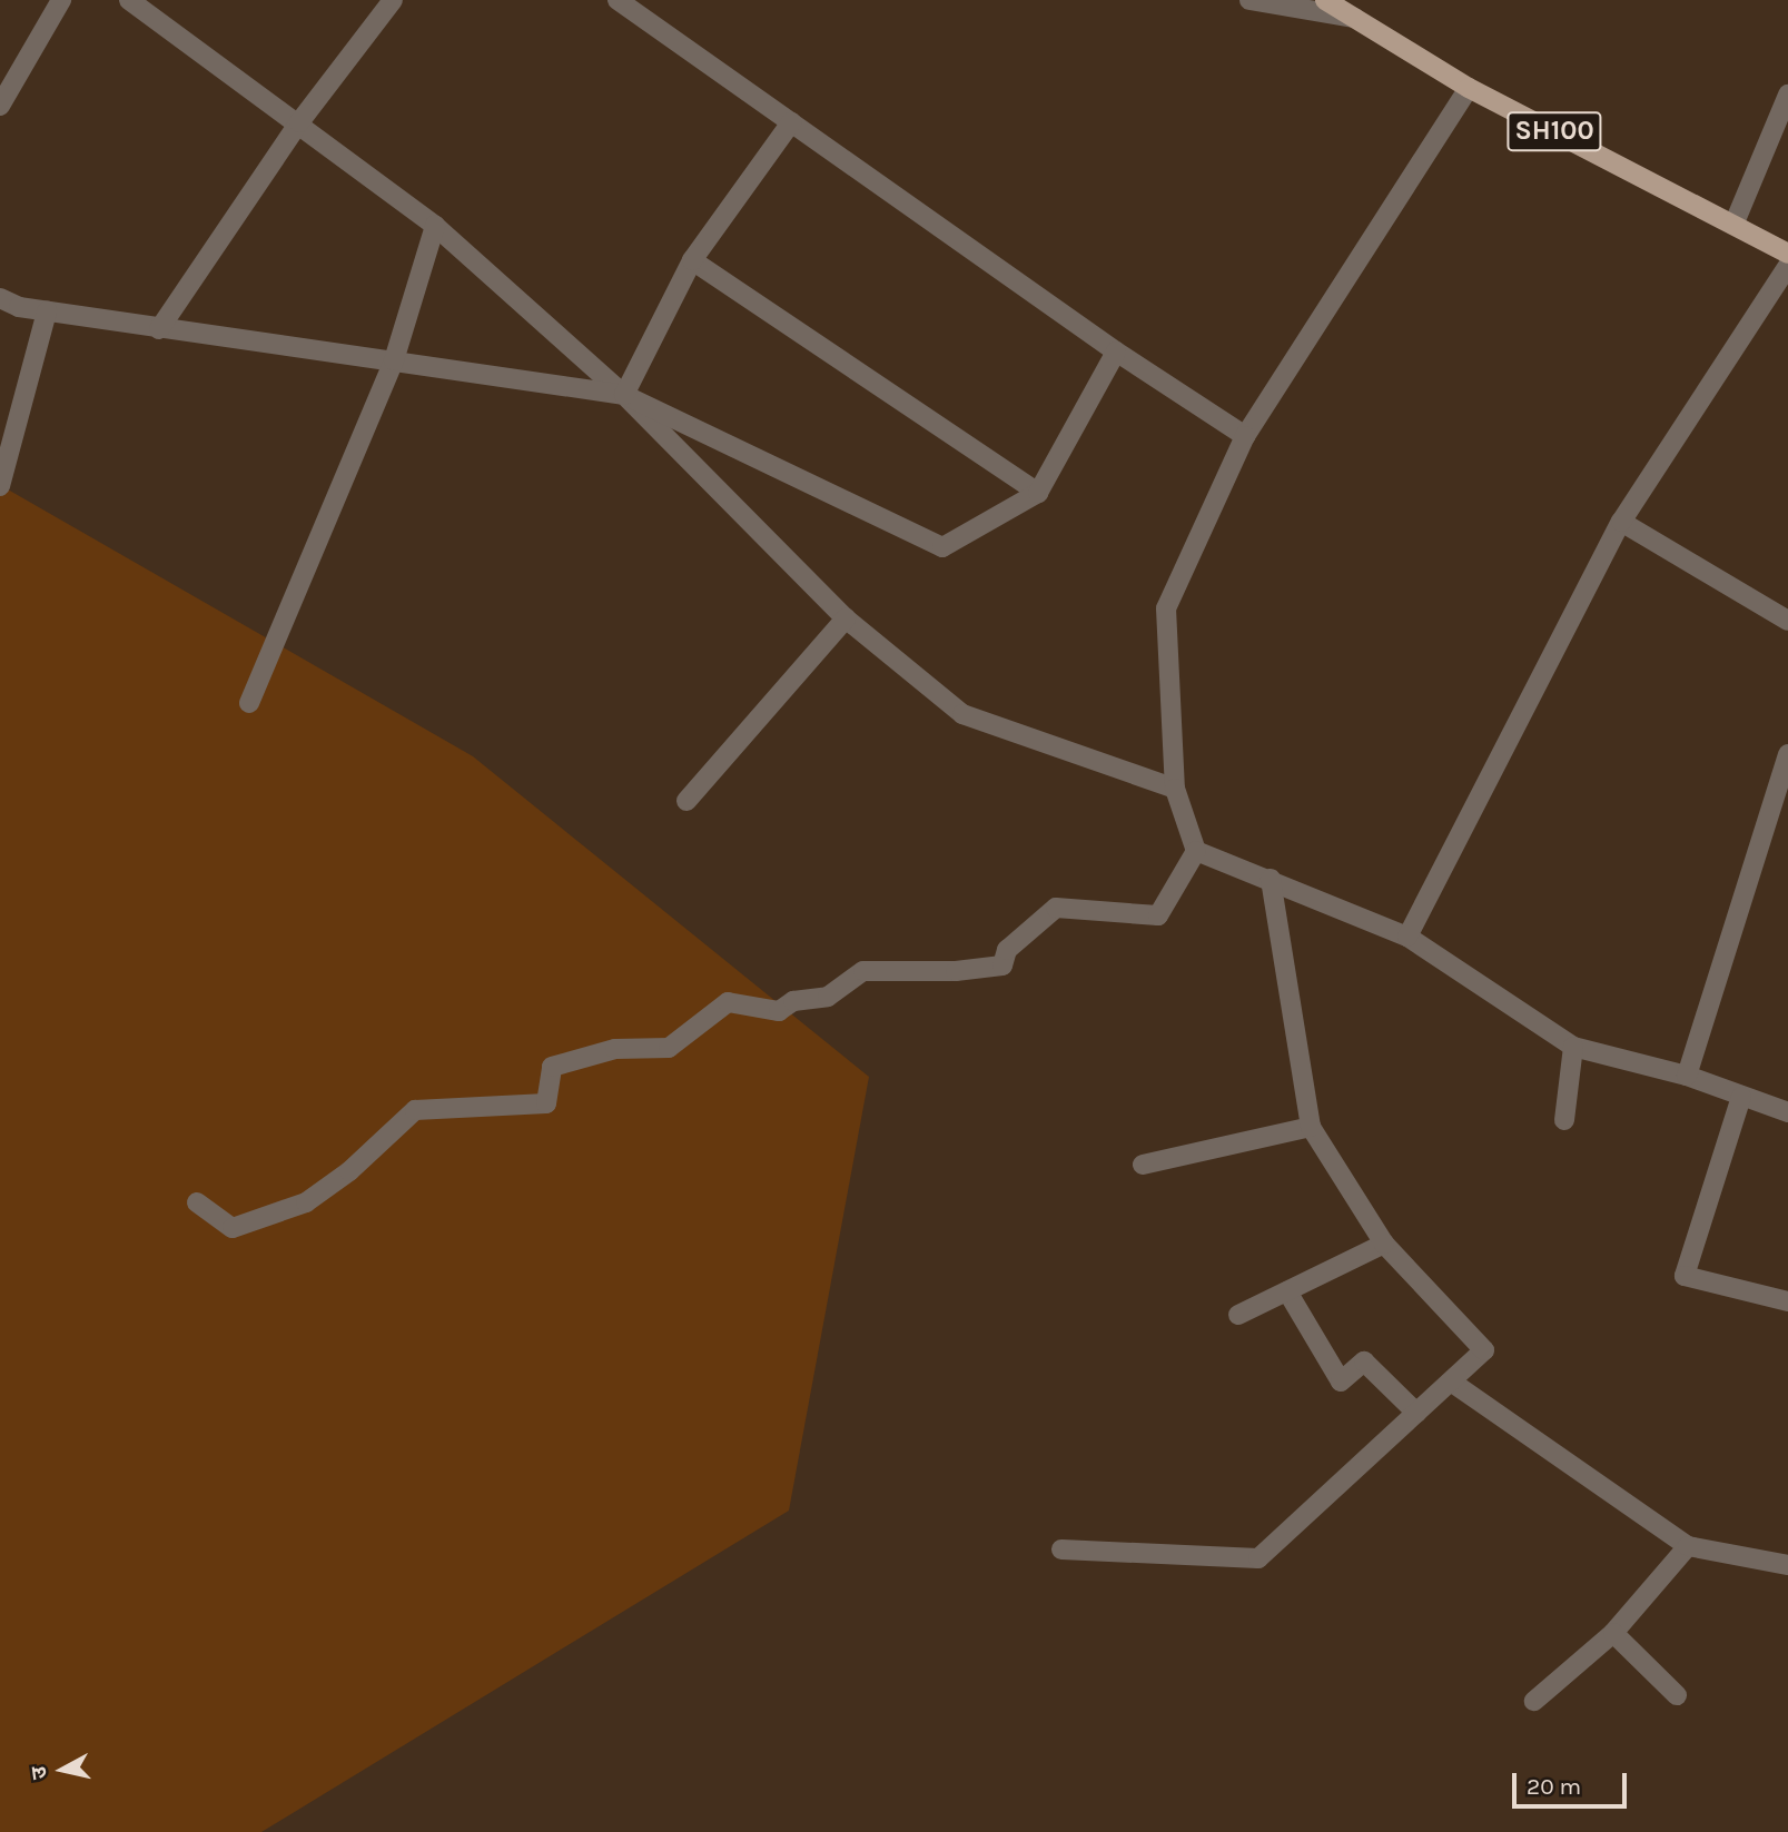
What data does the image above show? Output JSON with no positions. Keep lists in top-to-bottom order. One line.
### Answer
{"streets":{"main road":["SH100"]},"scale_bar":"20 m","north":"left"}
